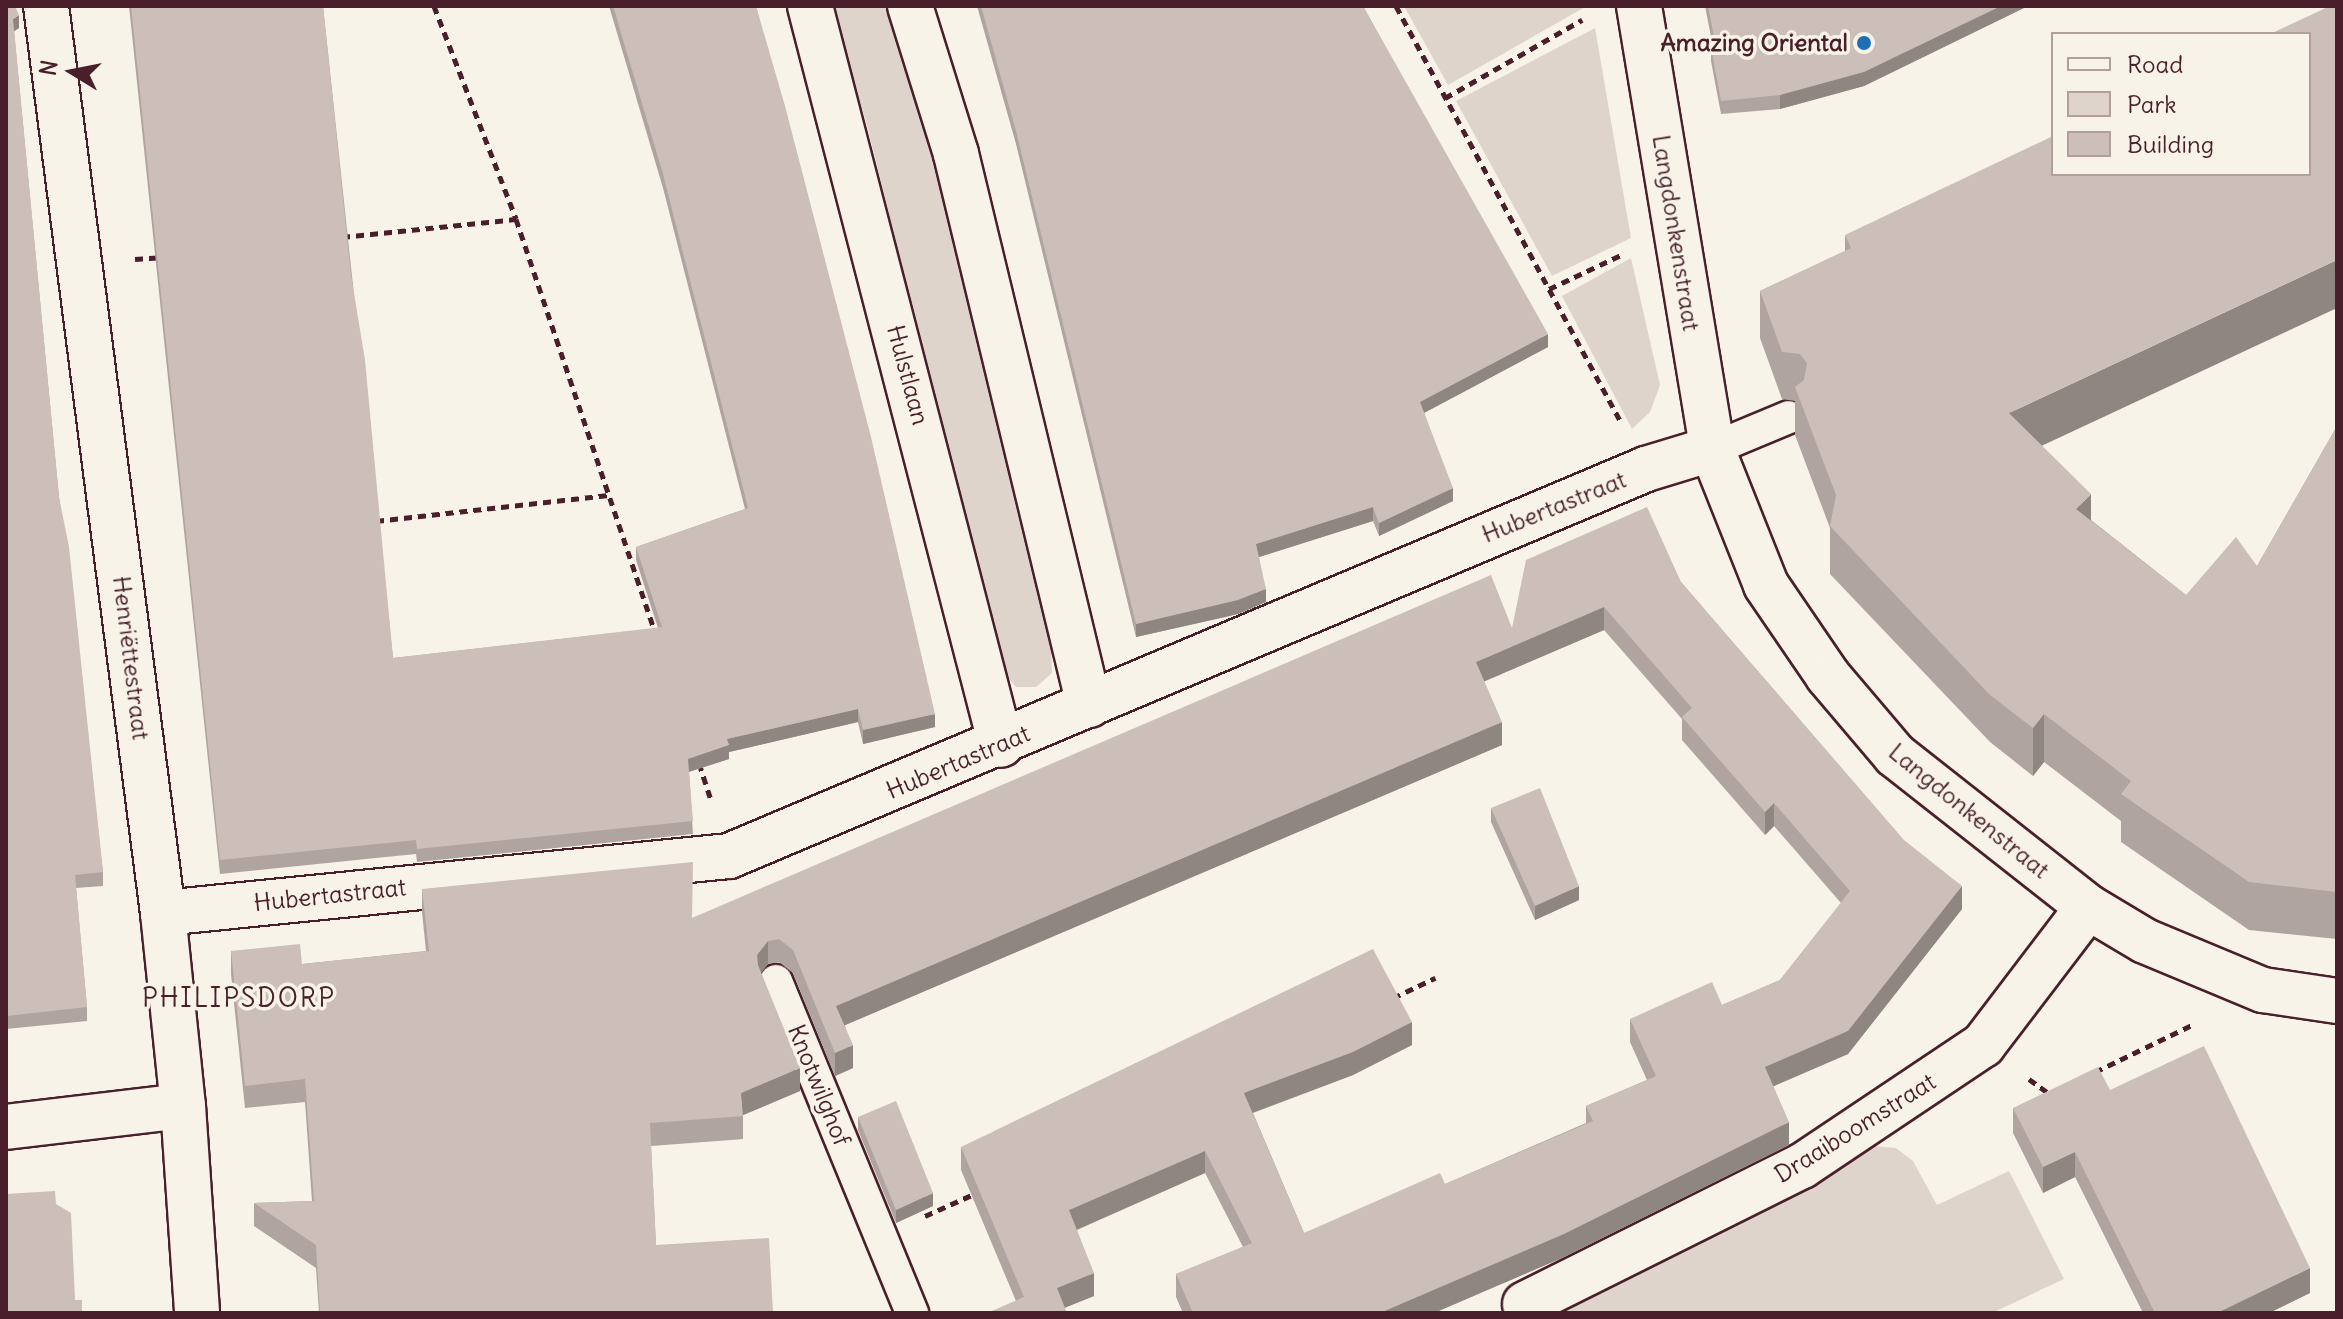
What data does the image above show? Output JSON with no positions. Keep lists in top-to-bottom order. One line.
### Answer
{"streets":{"street":["Langdonkenstraat","Hulstlaan","Hubertastraat","Henriëttestraat","Draaiboomstraat"],"lane":["Knotwilghof"]},"crossings":[["Langdonkenstraat","Hubertastraat"],["Langdonkenstraat","Draaiboomstraat"],["Hulstlaan","Hubertastraat"],["Hubertastraat","Henriëttestraat"]],"districts":["PHILIPSDORP"],"places":["Amazing Oriental"],"legend":["Road","Park","Building"],"north":"left"}
